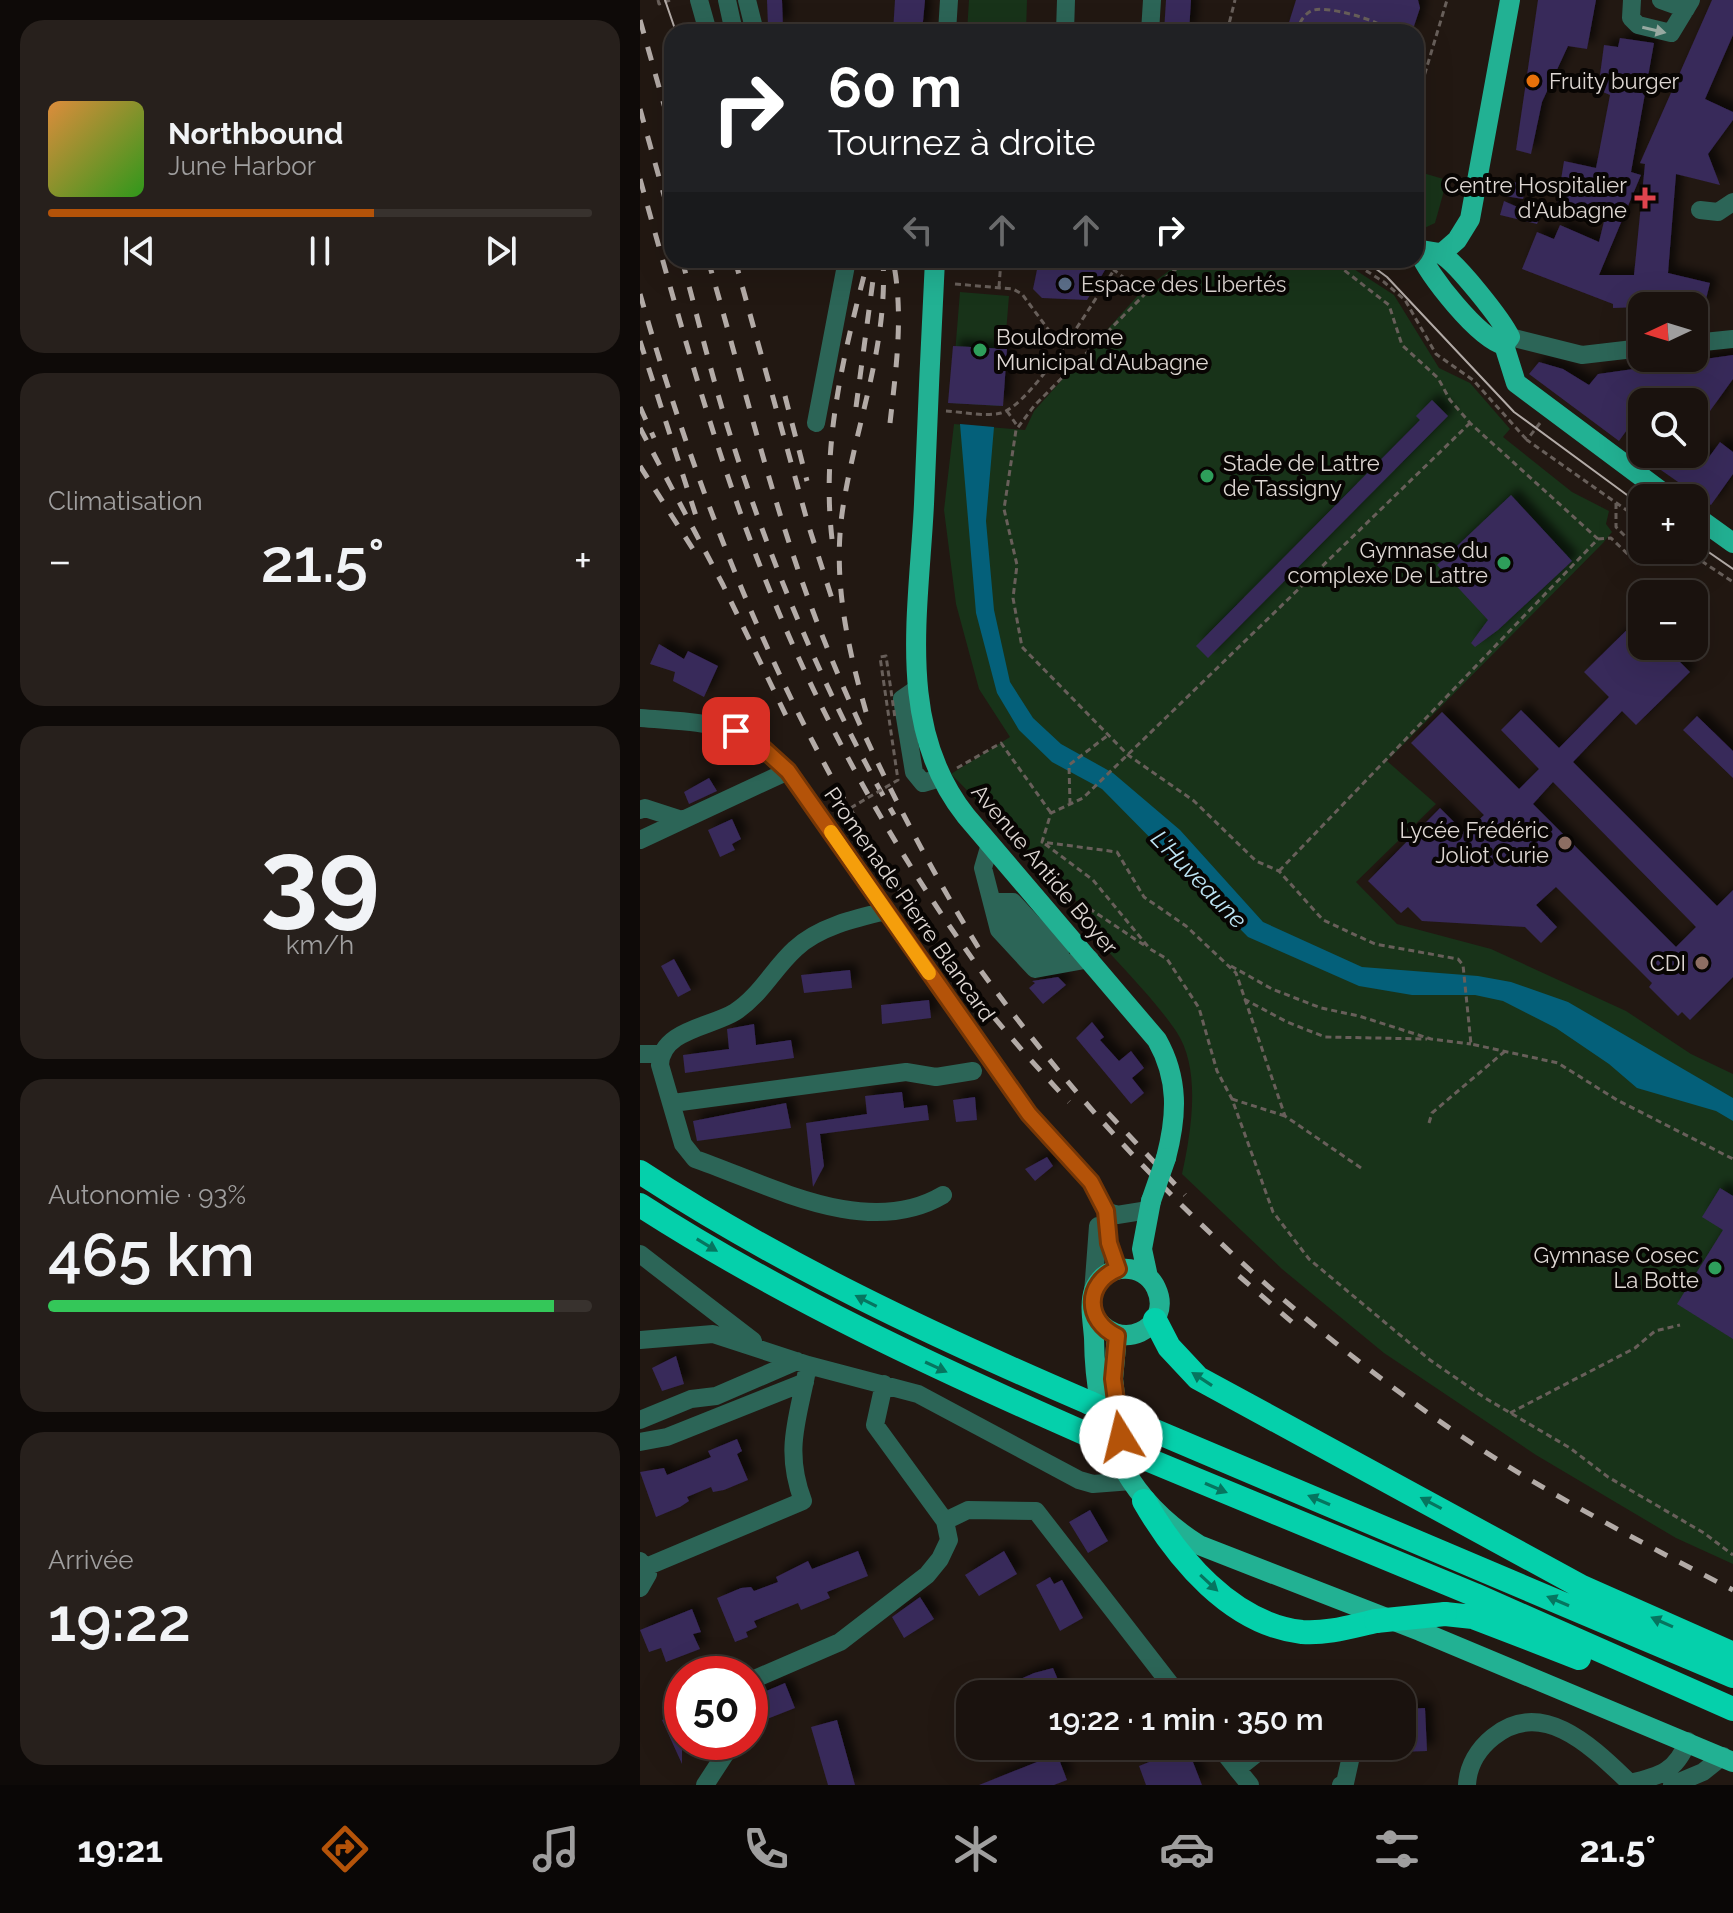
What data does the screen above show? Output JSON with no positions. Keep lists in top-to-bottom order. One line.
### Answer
{"streets":{"main road":["Avenue Antide Boyer"],"street":["Promenade Pierre Blancard"]},"crossings":[["Avenue Antide Boyer","Promenade Pierre Blancard"]],"water":["L'Huveaune"],"places":{"other":["Fruity burger","Espace des Libertés","Boulodrome Municipal d'Aubagne","Stade de Lattre de Tassigny","Gymnase du complexe De Lattre","Lycée Frédéric Joliot Curie","CDI","Gymnase Cosec La Botte"],"health":["Centre Hospitalier d'Aubagne"]},"north":"left","page":{"turn":["60 m","Tournez à droite"],"song":["Northbound","June Harbor"],"map_buttons":["+","−"],"tile":["Climatisation",["39","km/h"],["Autonomie · 93%","465 km"],["Arrivée","19:22"]],"heat":["−","21.5°","+"],"limit":"50","trip":"19:22 · 1 min · 350 m","tabs":["19:21","21.5°"]}}
